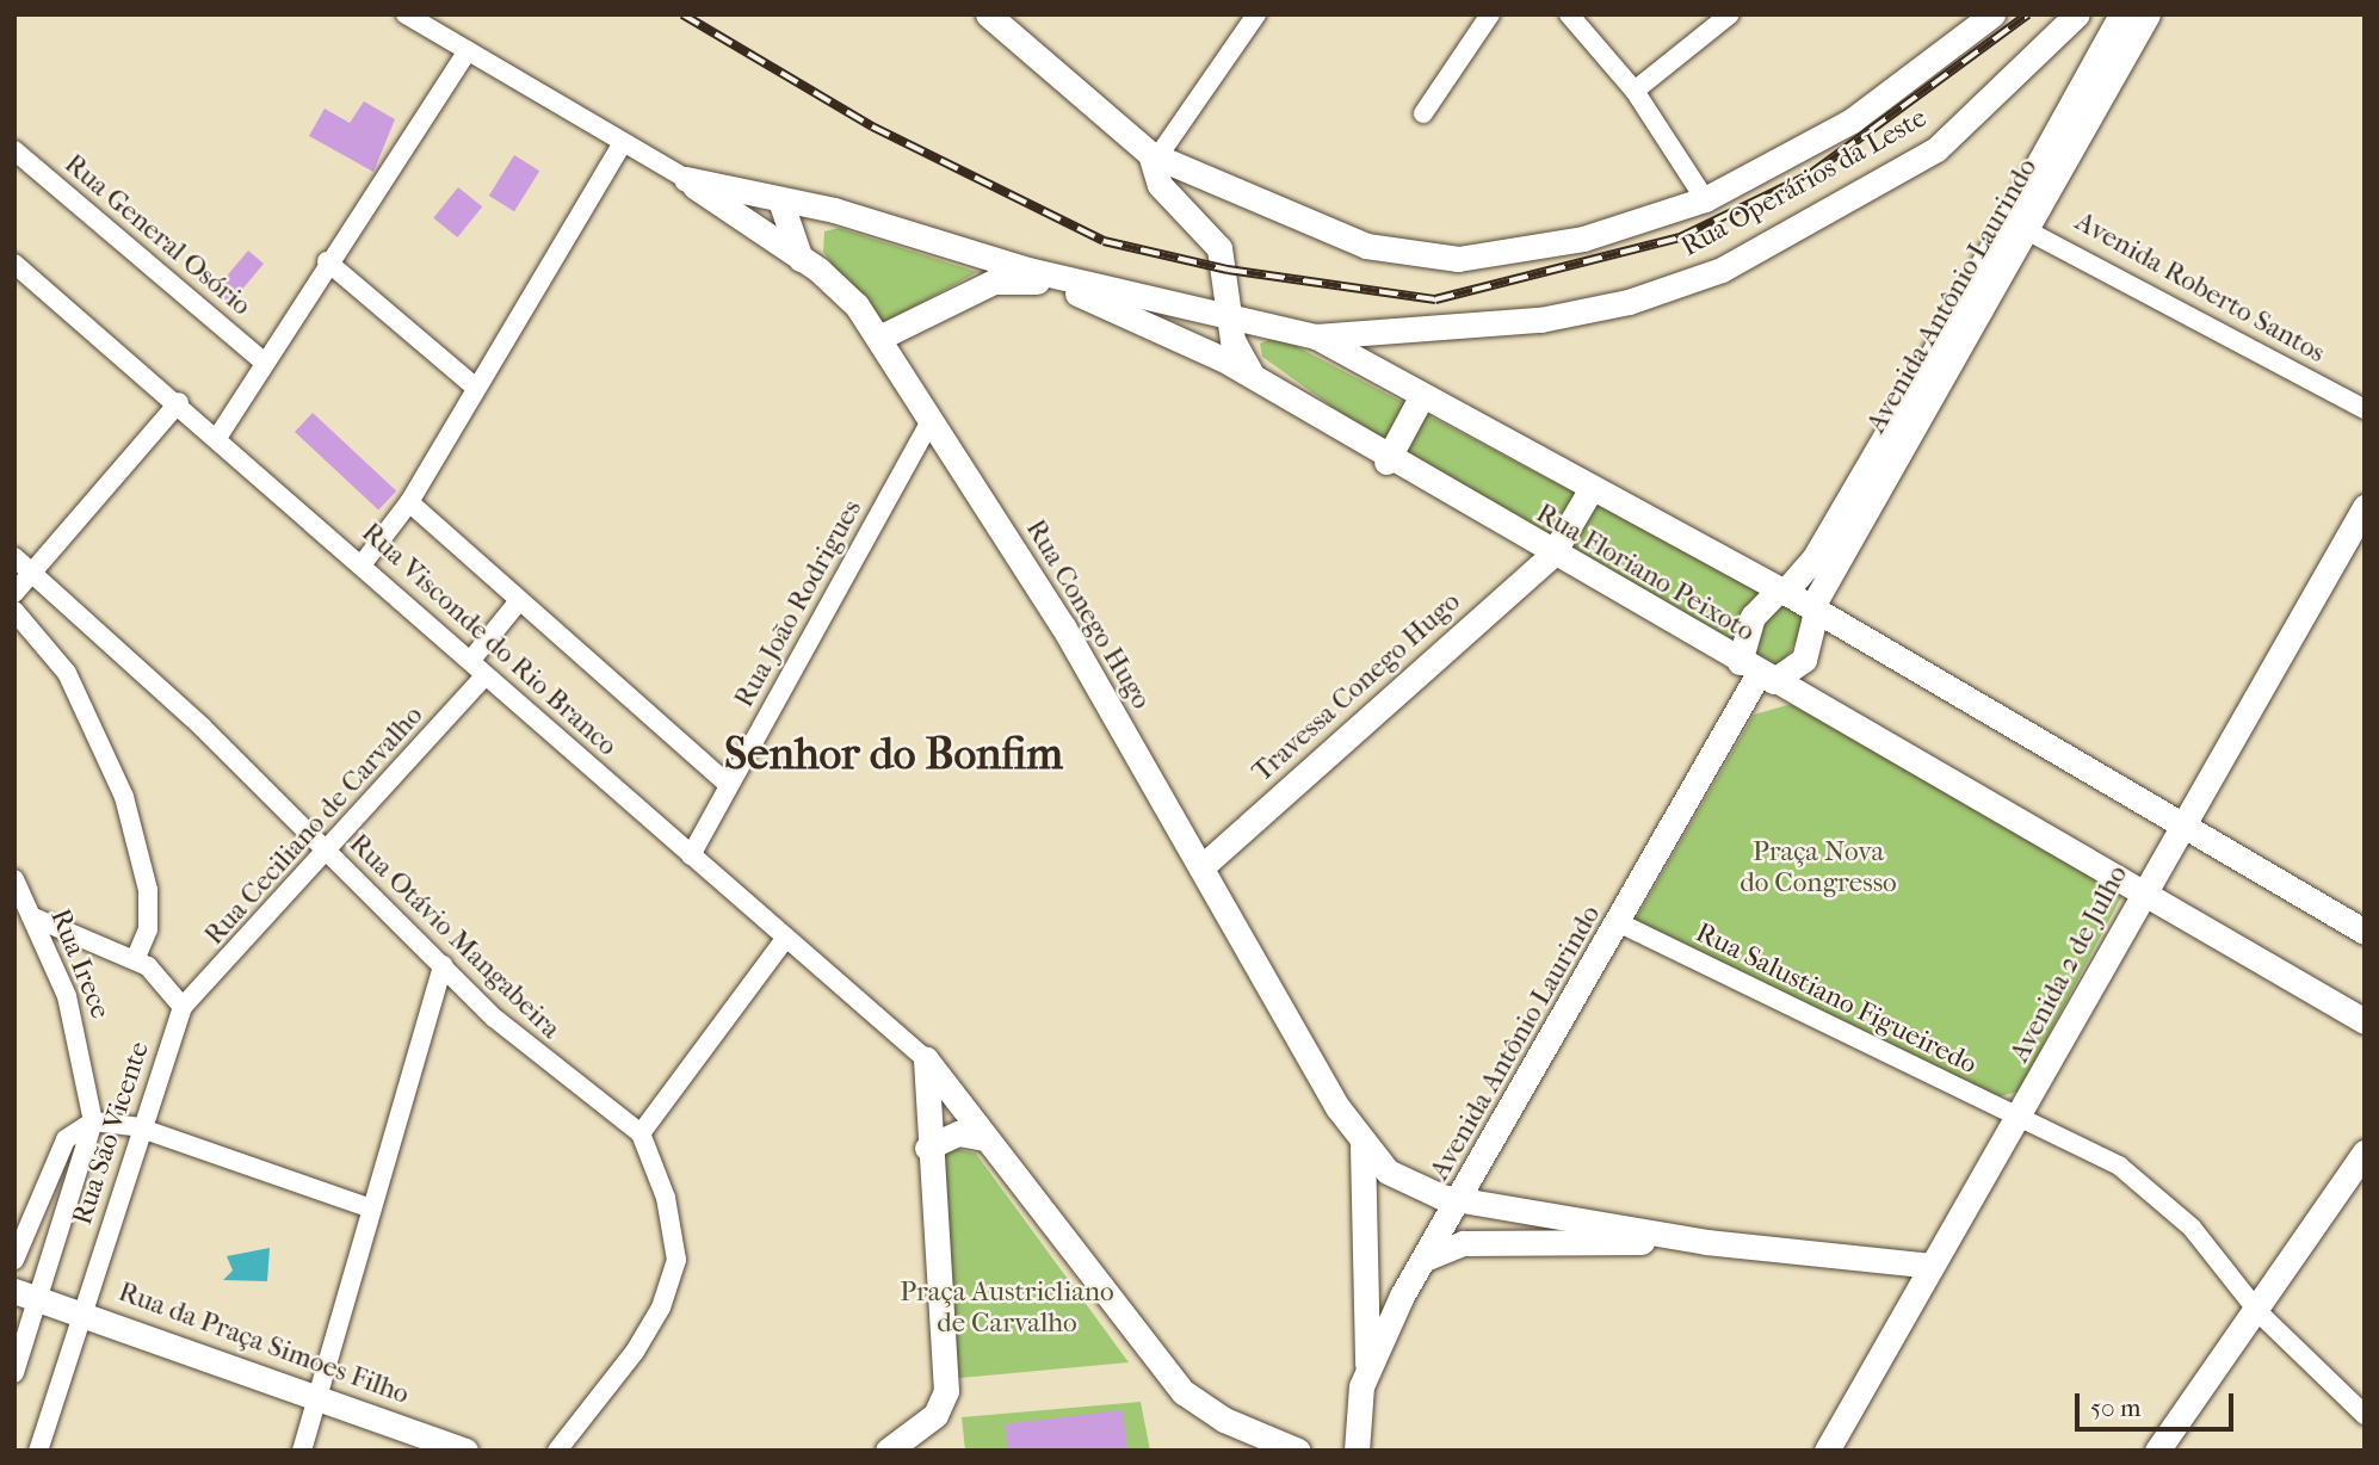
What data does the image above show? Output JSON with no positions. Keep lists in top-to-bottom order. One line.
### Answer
{"streets":{"street":["Rua Operários da Leste","Rua General Osório","Avenida Roberto Santos","Avenida Antônio Laurindo","Rua Floriano Peixoto","Rua João Rodrigues","Rua Conego Hugo","Rua Visconde do Rio Branco","Travessa Conego Hugo","Rua Ceciliano de Carvalho","Rua Otávio Mangabeira","Rua Irece","Avenida 2 de Julho","Rua Salustiano Figueiredo","Rua São Vicente","Rua da Praça Simoes Filho"]},"crossings":[["Rua Operários da Leste","Rua Floriano Peixoto"],["Avenida Roberto Santos","Avenida Antônio Laurindo"],["Avenida Antônio Laurindo","Rua Floriano Peixoto"],["Avenida Antônio Laurindo","Rua Salustiano Figueiredo"],["Rua Floriano Peixoto","Rua Conego Hugo"],["Rua Floriano Peixoto","Travessa Conego Hugo"],["Rua Floriano Peixoto","Avenida 2 de Julho"],["Rua João Rodrigues","Rua Conego Hugo"],["Rua João Rodrigues","Rua Visconde do Rio Branco"],["Rua Conego Hugo","Travessa Conego Hugo"],["Rua Visconde do Rio Branco","Rua Ceciliano de Carvalho"],["Rua Ceciliano de Carvalho","Rua Otávio Mangabeira"],["Rua Ceciliano de Carvalho","Rua São Vicente"],["Rua Irece","Rua São Vicente"],["Avenida 2 de Julho","Rua Salustiano Figueiredo"],["Rua São Vicente","Rua da Praça Simoes Filho"]],"districts":["Senhor do Bonfim"],"parks":["Praça Nova do Congresso","Praça Austricliano de Carvalho"],"scale_bar":"50 m"}
